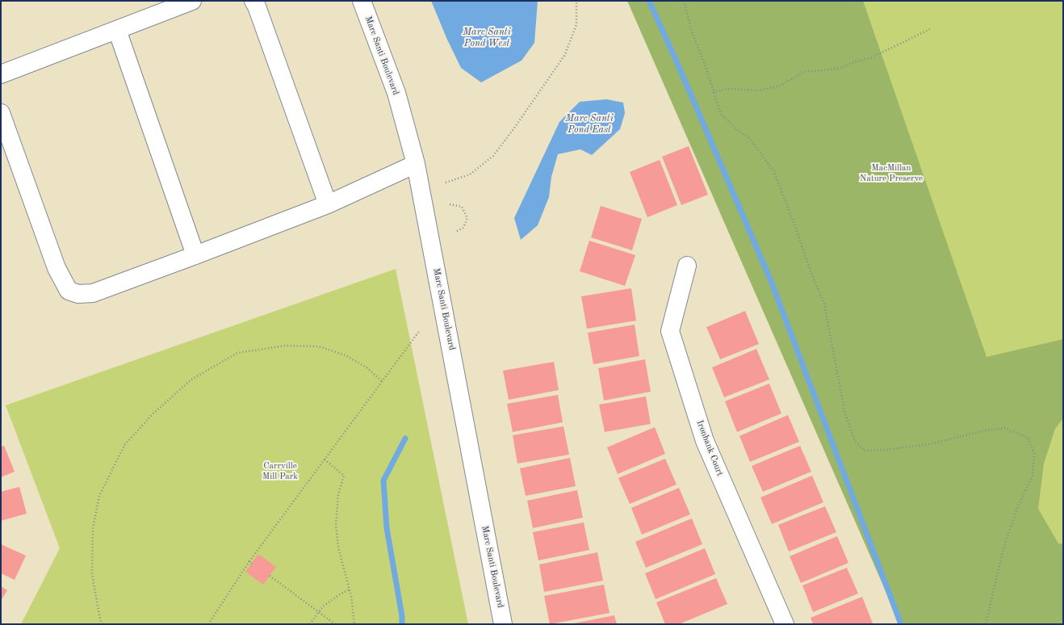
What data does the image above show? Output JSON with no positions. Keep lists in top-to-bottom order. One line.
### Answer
{"streets":{"street":["Marc Santi Boulevard","Ironbank Court"]},"water":["Marc Santi Pond West","Marc Santi Pond East"],"parks":["MacMillan Nature Preserve","Carrville Mill Park"]}
